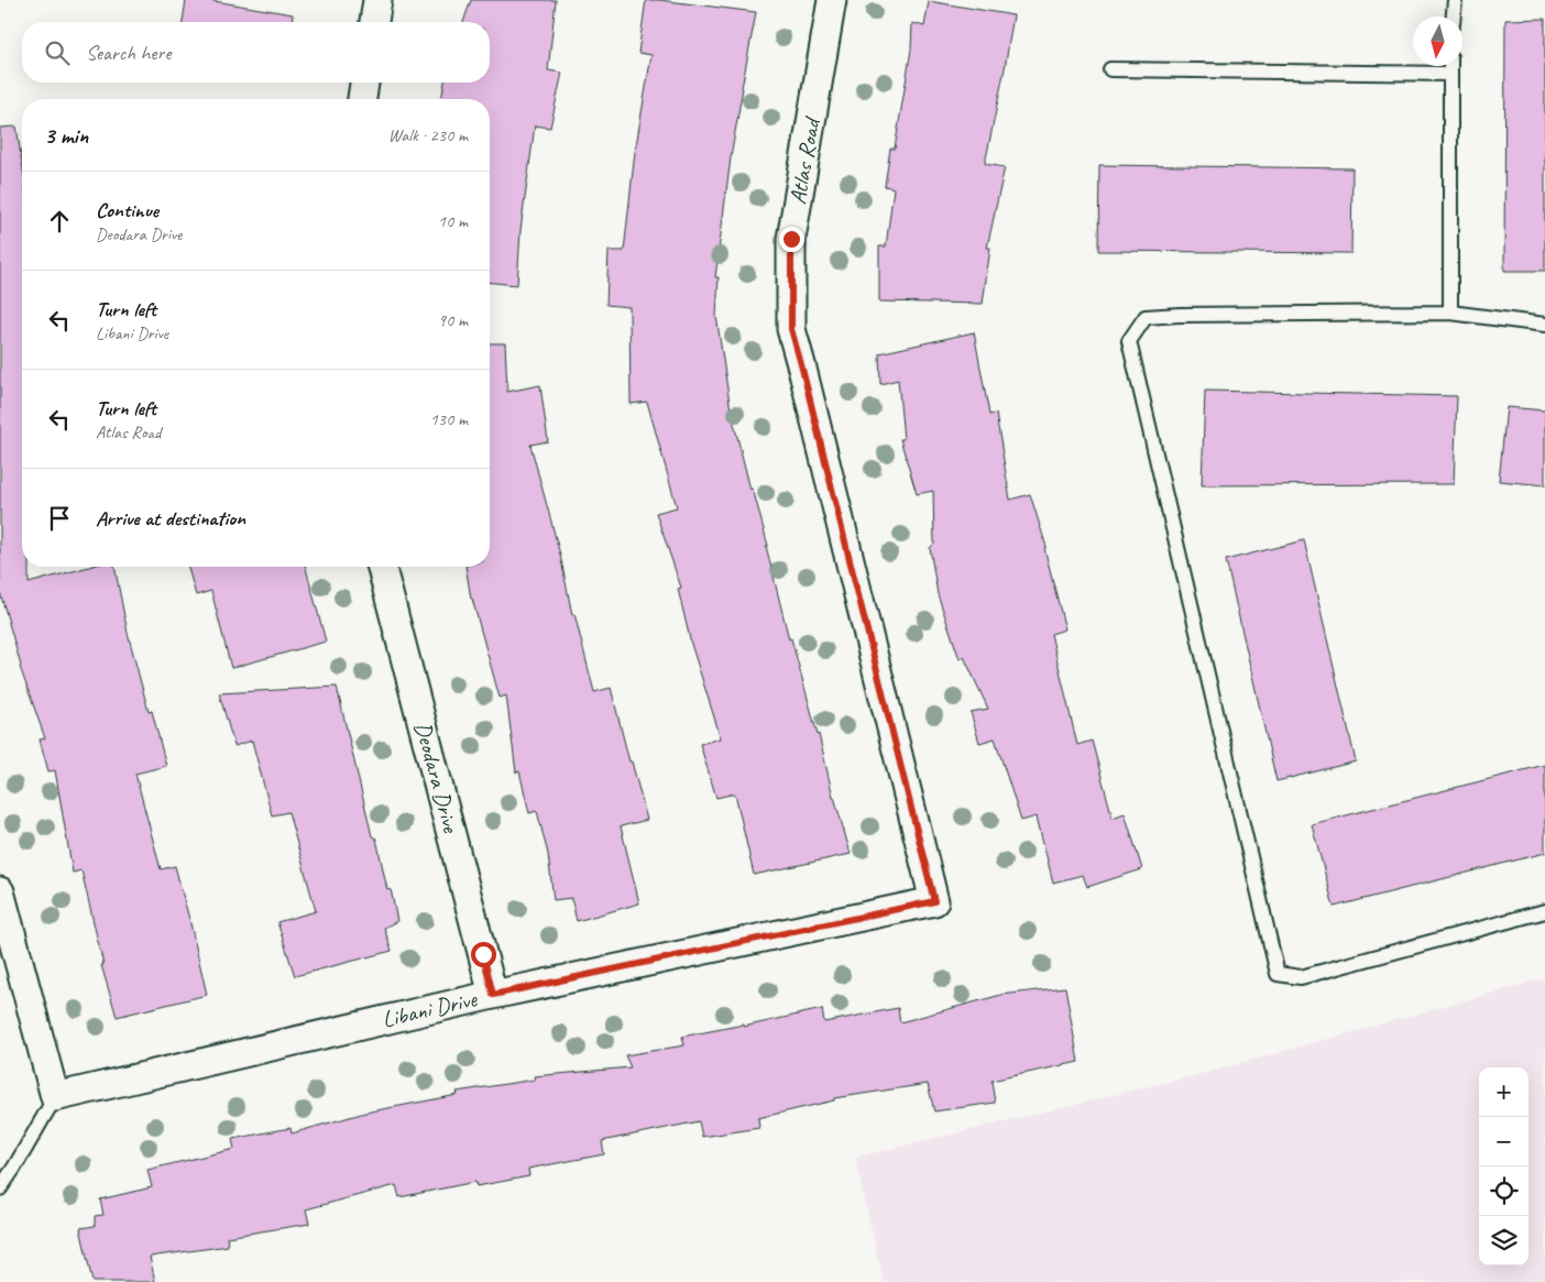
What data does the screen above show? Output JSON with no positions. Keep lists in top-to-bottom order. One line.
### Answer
{"streets":{"street":["Atlas Road","Deodara Drive","Libani Drive"]},"crossings":[["Atlas Road","Libani Drive"],["Deodara Drive","Libani Drive"]],"north":"bottom","page":{"search":"Search here","heading":["3 min","Walk · 230 m"],"list":[["Continue","Deodara Drive","10 m"],["Turn left","Libani Drive","90 m"],["Turn left","Atlas Road","130 m"],"Arrive at destination"],"map_buttons":["+","−"]}}
